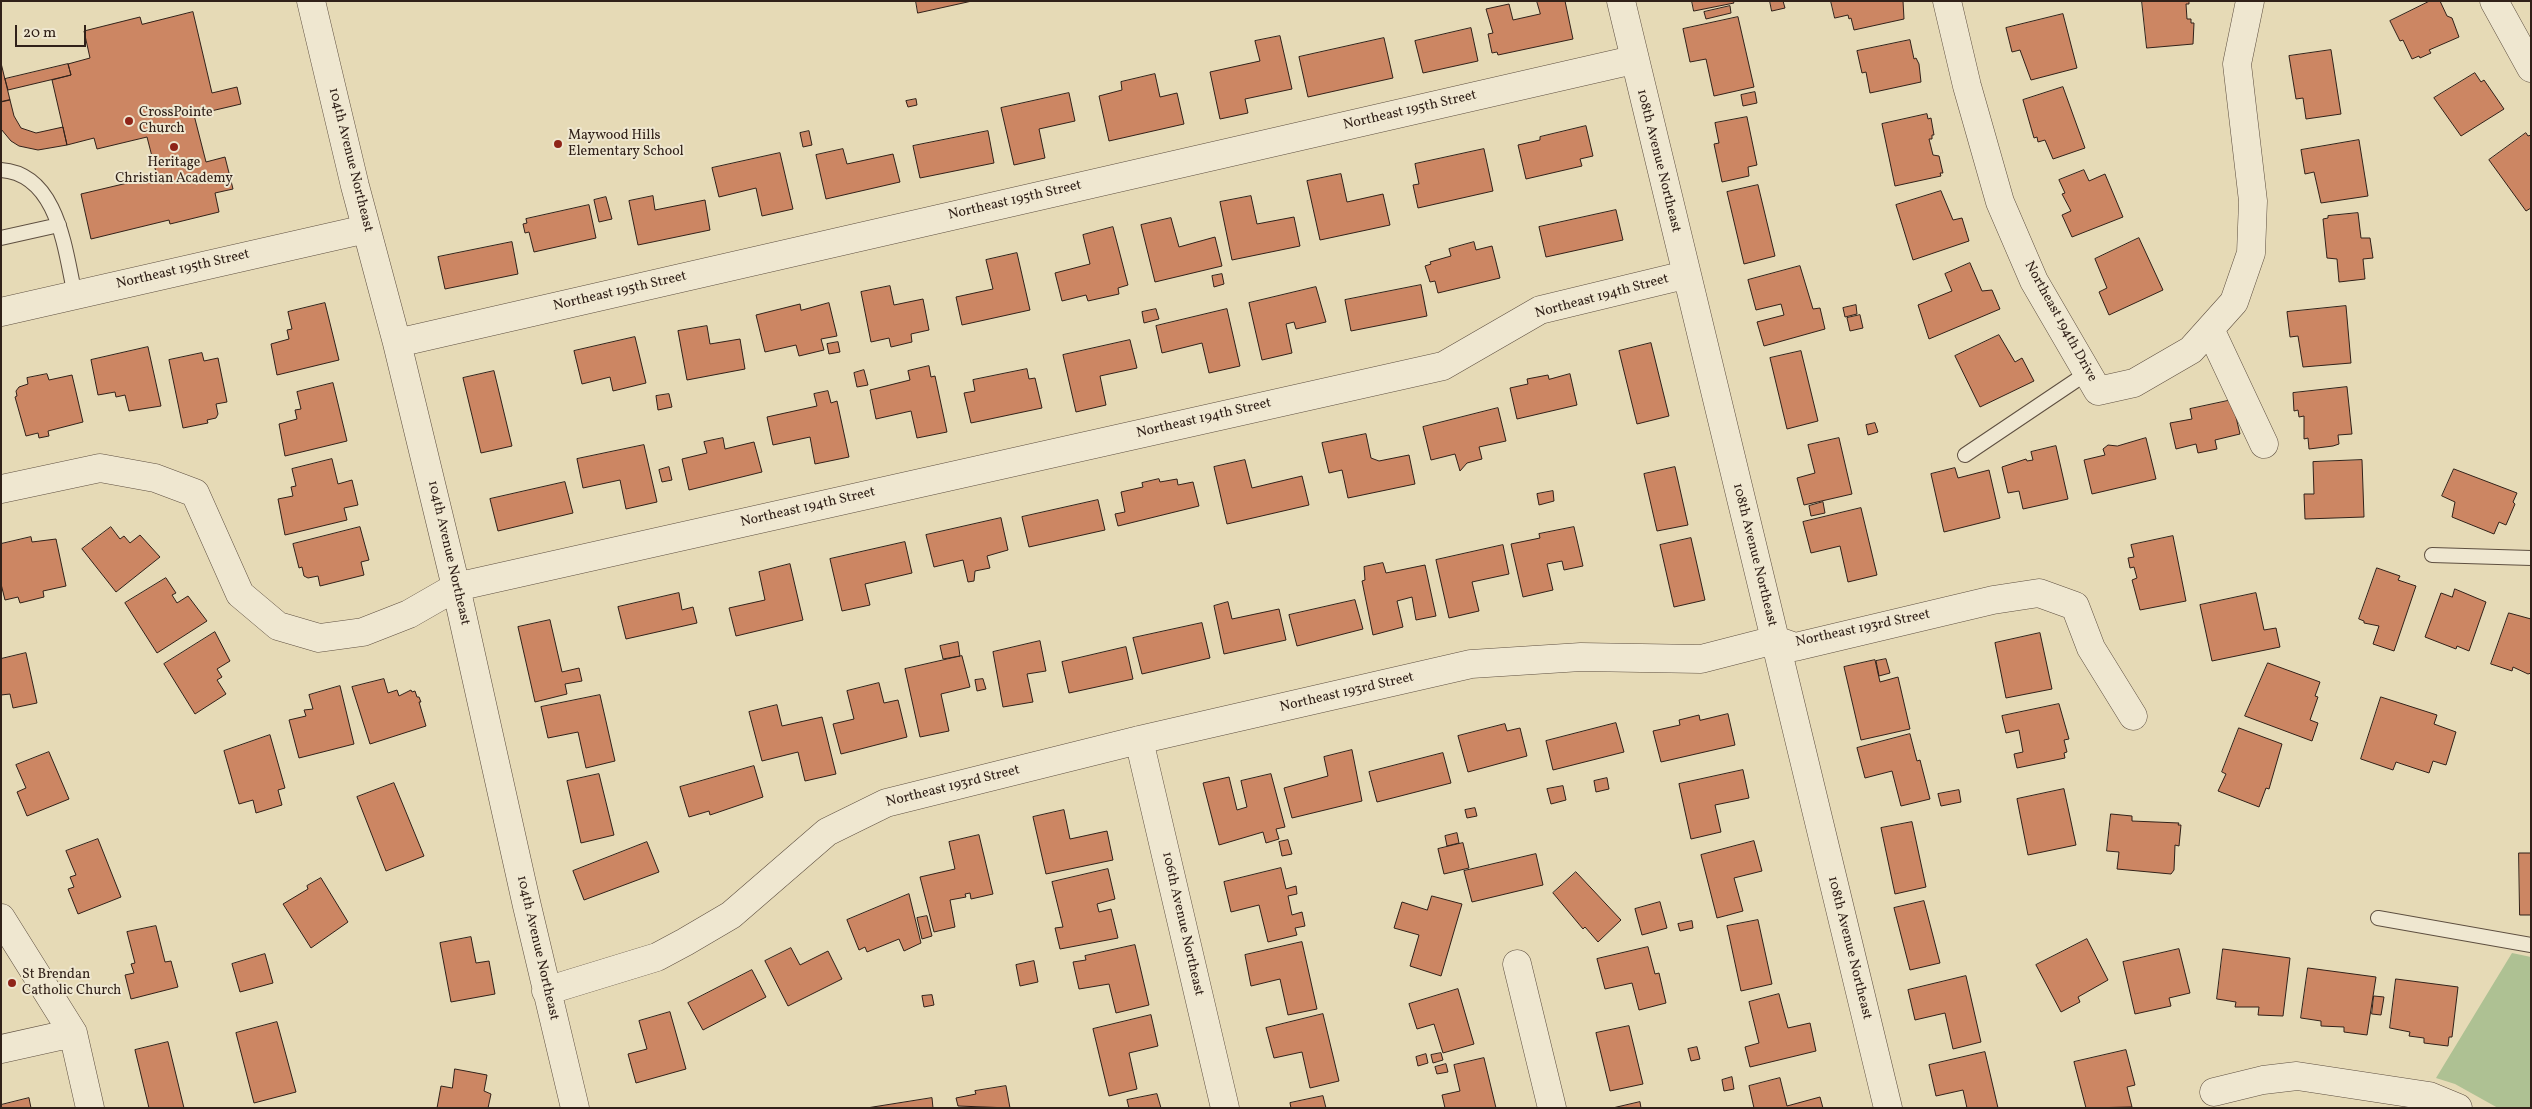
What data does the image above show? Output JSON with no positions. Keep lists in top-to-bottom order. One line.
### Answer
{"streets":{"street":["Northeast 195th Street","104th Avenue Northeast","108th Avenue Northeast","Northeast 194th Street","Northeast 194th Drive","Northeast 193rd Street","106th Avenue Northeast"]},"crossings":[["Northeast 195th Street","104th Avenue Northeast"],["Northeast 195th Street","108th Avenue Northeast"],["104th Avenue Northeast","Northeast 194th Street"],["104th Avenue Northeast","Northeast 193rd Street"],["108th Avenue Northeast","Northeast 194th Street"],["108th Avenue Northeast","Northeast 193rd Street"],["Northeast 193rd Street","106th Avenue Northeast"]],"places":["CrossPointe Church","Maywood Hills Elementary School","Heritage Christian Academy","St Brendan Catholic Church"],"scale_bar":"20 m"}
